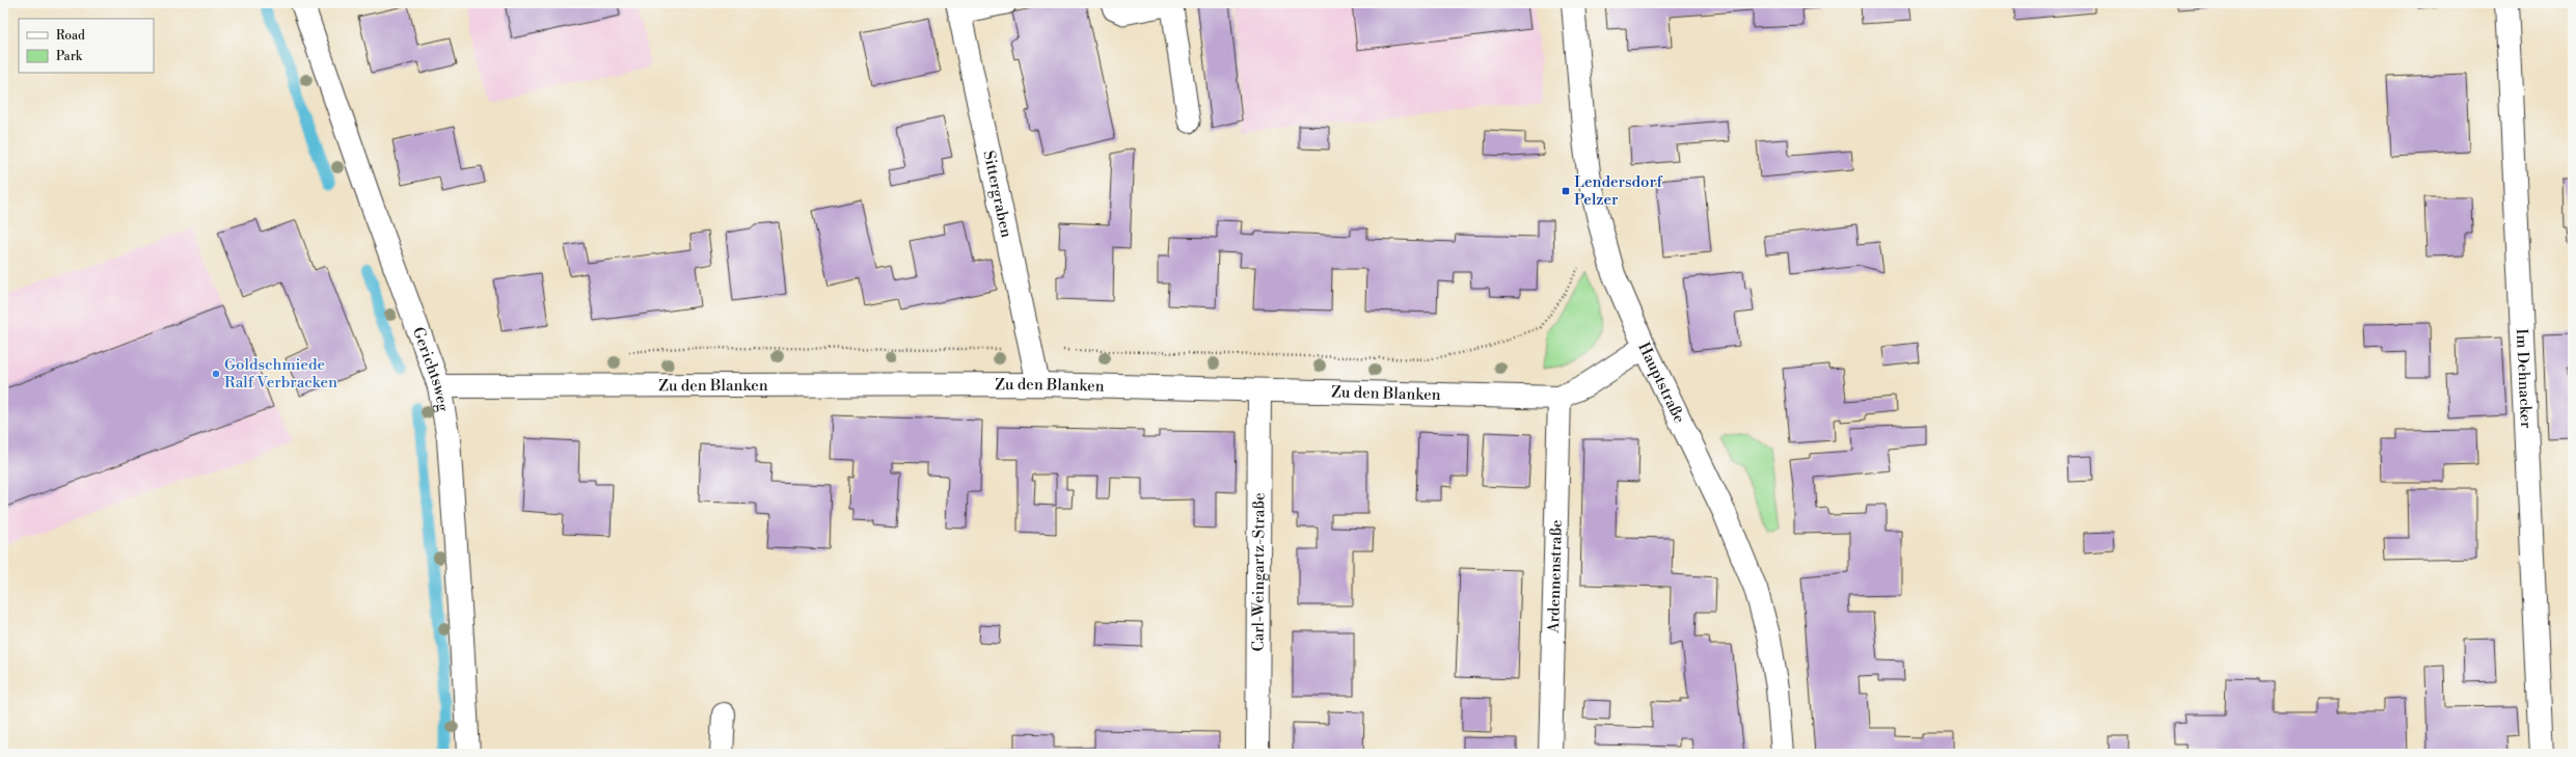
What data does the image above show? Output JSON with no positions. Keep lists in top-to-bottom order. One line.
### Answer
{"streets":{"street":["Sittergraben","Gerichtsweg","Im Dehnacker","Hauptstraße","Zu den Blanken","Carl-Weingartz-Straße","Ardennenstraße"]},"crossings":[["Sittergraben","Zu den Blanken"],["Gerichtsweg","Zu den Blanken"],["Zu den Blanken","Carl-Weingartz-Straße"],["Zu den Blanken","Ardennenstraße"]],"places":{"transit":["Lendersdorf Pelzer"],"other":["Goldschmiede Ralf Verbracken"]},"legend":["Road","Park"]}
